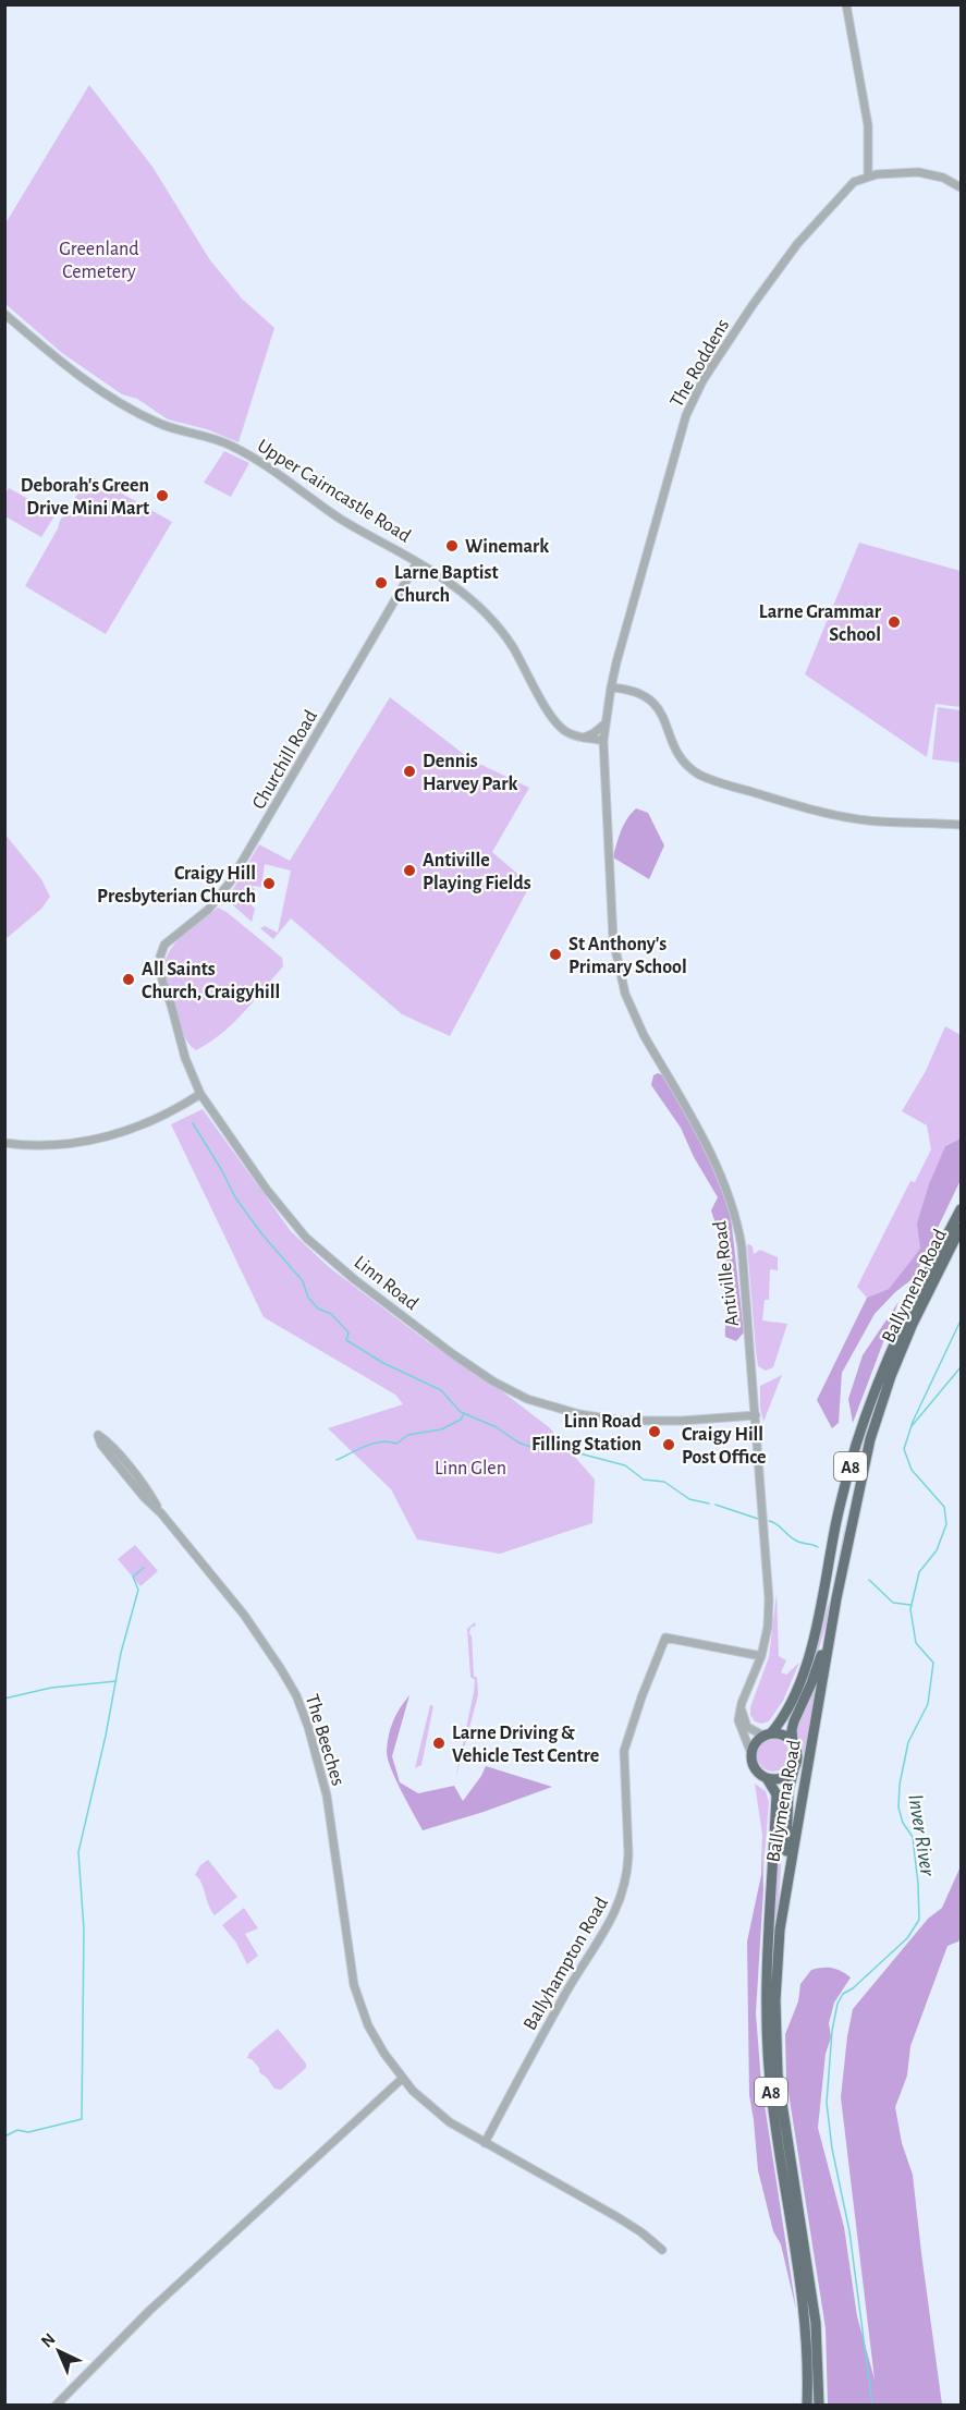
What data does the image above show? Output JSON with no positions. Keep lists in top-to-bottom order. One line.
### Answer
{"streets":{"highway":["Ballymena Road","A8"],"street":["The Roddens","Upper Cairncastle Road","Churchill Road","Antiville Road","Linn Road","The Beeches","Ballyhampton Road"]},"crossings":[["The Roddens","Upper Cairncastle Road"],["The Roddens","Antiville Road"],["Upper Cairncastle Road","Churchill Road"],["Upper Cairncastle Road","Antiville Road"],["Churchill Road","Linn Road"],["Antiville Road","Linn Road"],["Antiville Road","Ballymena Road"],["Antiville Road","A8"],["Antiville Road","Ballyhampton Road"],["Ballymena Road","A8"],["The Beeches","Ballyhampton Road"]],"water":["Inver River"],"parks":["Greenland Cemetery","Linn Glen"],"places":["Deborah's Green Drive Mini Mart","Winemark","Larne Baptist Church","Larne Grammar School","Dennis Harvey Park","Antiville Playing Fields","Craigy Hill Presbyterian Church","St Anthony's Primary School","All Saints Church, Craigyhill","Linn Road Filling Station","Craigy Hill Post Office","Larne Driving & Vehicle Test Centre"],"north":"top left"}
